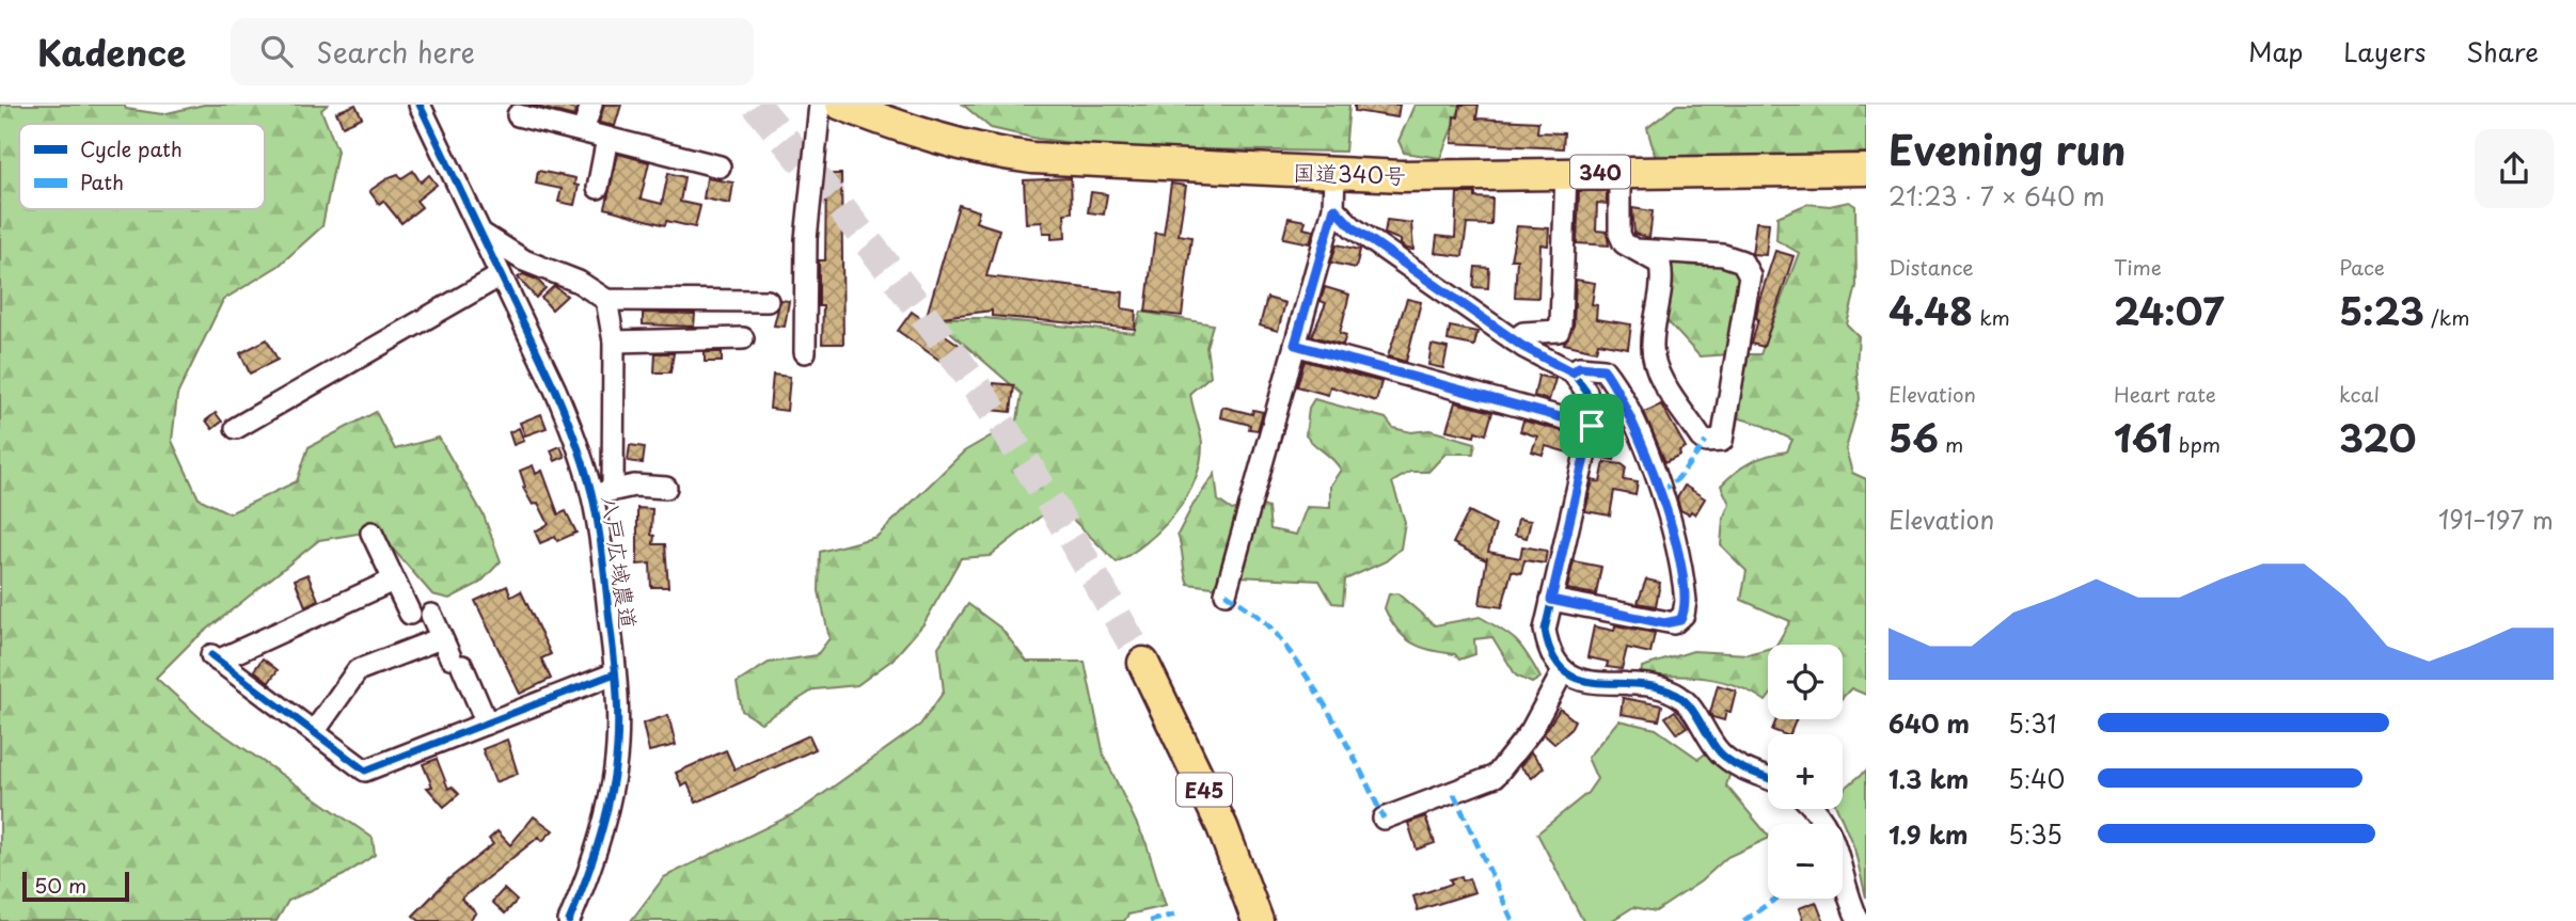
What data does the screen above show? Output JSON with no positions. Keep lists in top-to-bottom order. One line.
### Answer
{"streets":{"highway":["340","国道340号","E45"],"street":["八戸広域農道"]},"legend":["Cycle path","Path"],"scale_bar":"50 m","page":{"header":"Kadence","search":"Search here","nav":["Map","Layers","Share"],"heading":["Evening run","21:23 · 7 × 640 m"],"stats":[["Distance","4.48 km"],["Time","24:07"],["Pace","5:23 /km"],["Elevation","56 m"],["Heart rate","161 bpm"],["kcal","320"]],"chart":["Elevation","191–197 m"],"map_buttons":["+","−"],"list":[{"name":"640 m","note":"5:31"},{"name":"1.3 km","note":"5:40"},{"name":"1.9 km","note":"5:35"}],"scale":"50 m"}}
